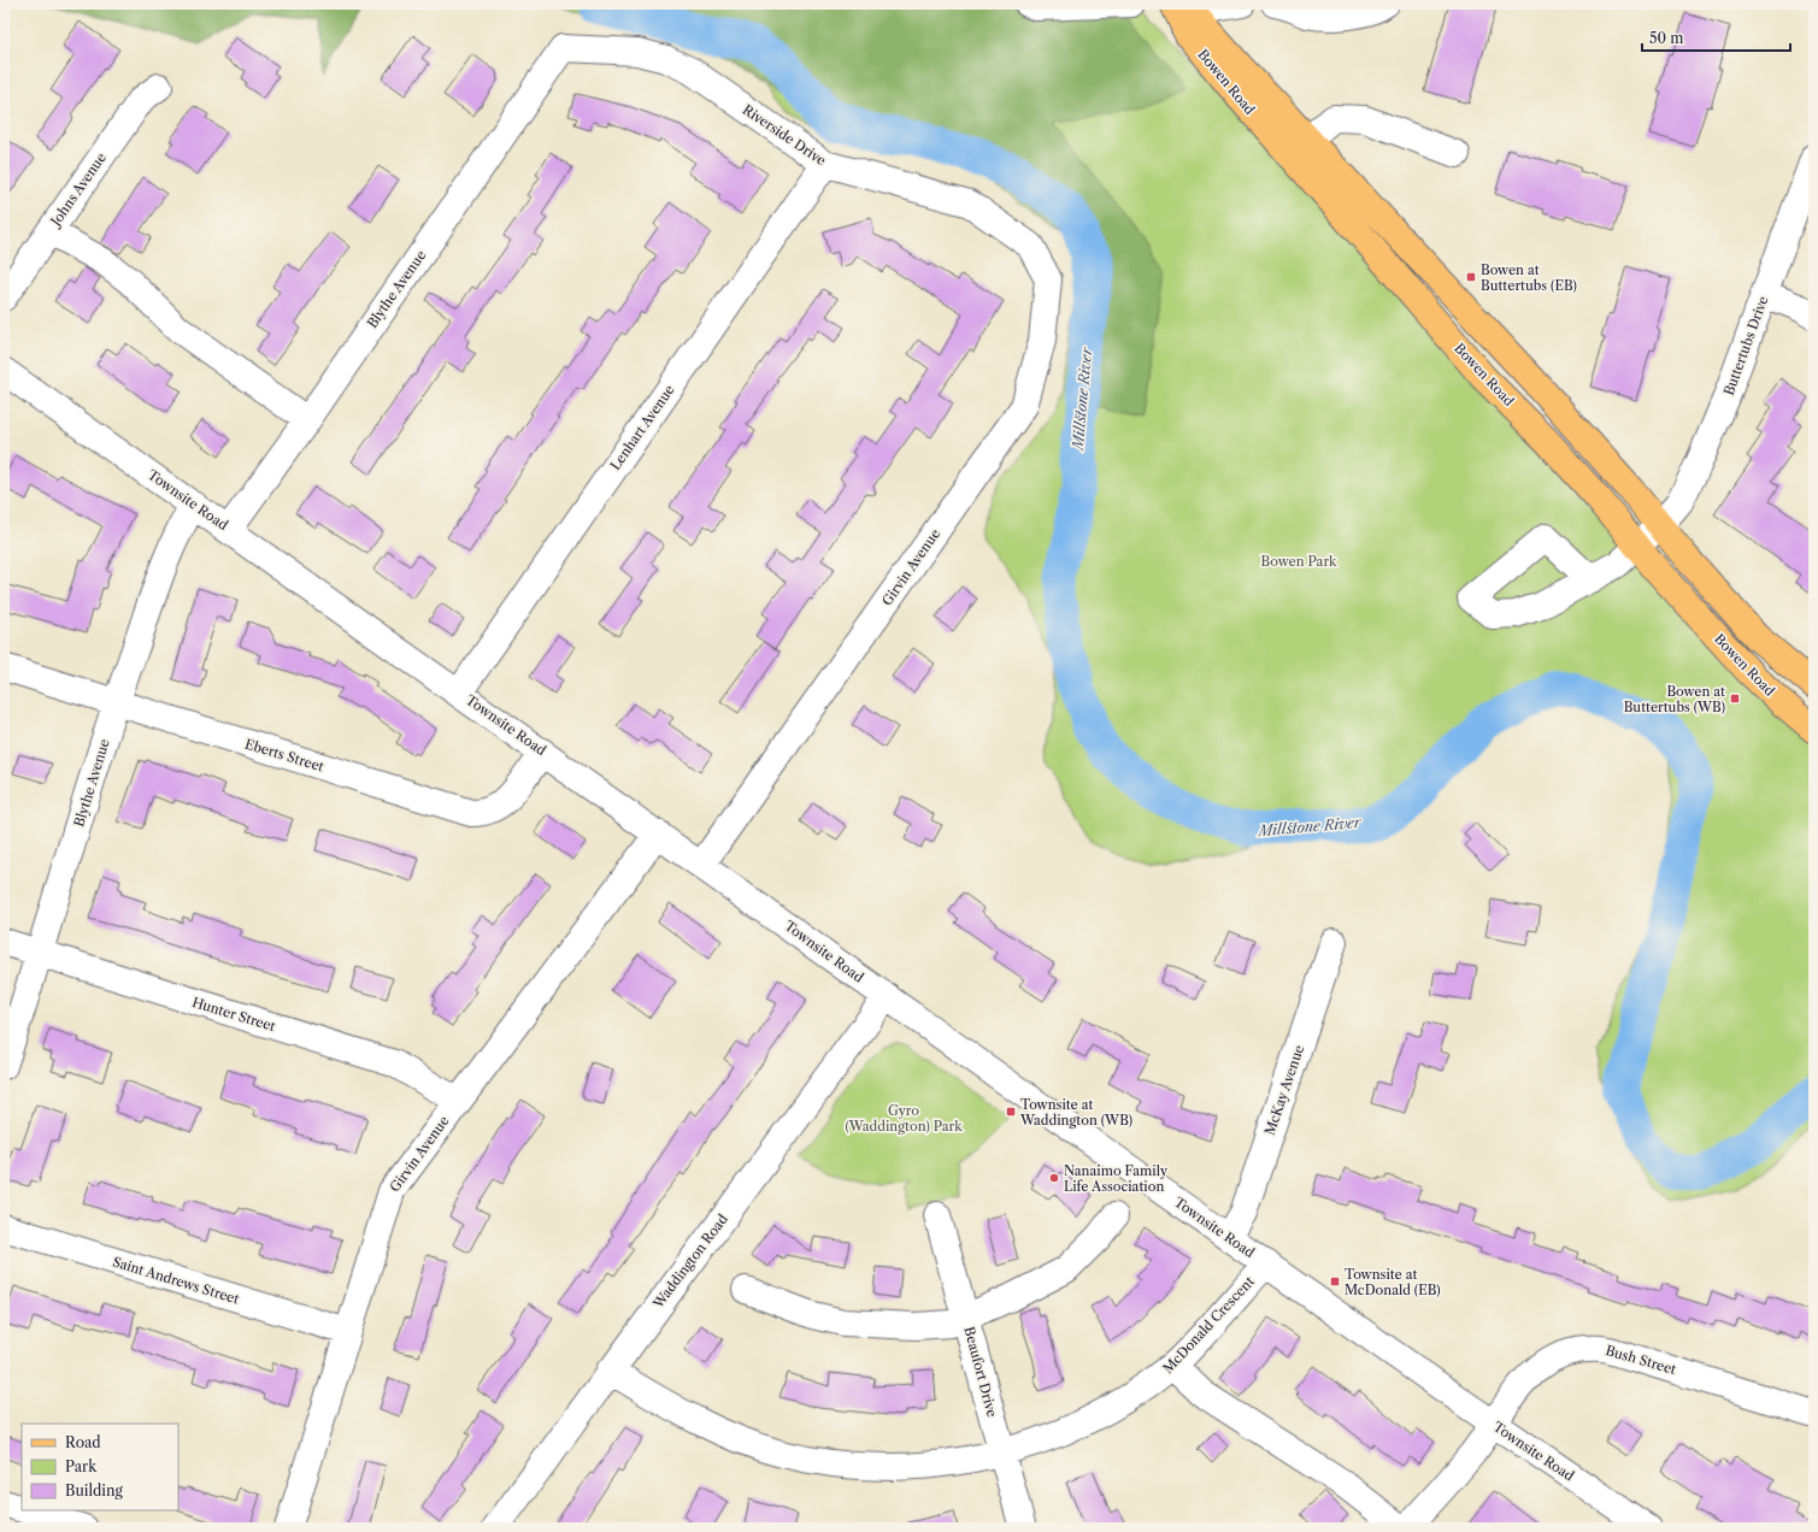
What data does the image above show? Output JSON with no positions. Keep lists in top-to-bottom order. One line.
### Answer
{"streets":{"main road":["Bowen Road"],"street":["Riverside Drive","Johns Avenue","Blythe Avenue","Buttertubs Drive","Lenhart Avenue","Townsite Road","Girvin Avenue","Eberts Street","Hunter Street","McKay Avenue","Waddington Road","Saint Andrews Street","McDonald Crescent","Bush Street","Beaufort Drive"]},"crossings":[["Bowen Road","Buttertubs Drive"],["Riverside Drive","Blythe Avenue"],["Riverside Drive","Lenhart Avenue"],["Riverside Drive","Girvin Avenue"],["Blythe Avenue","Townsite Road"],["Blythe Avenue","Eberts Street"],["Blythe Avenue","Hunter Street"],["Lenhart Avenue","Townsite Road"],["Townsite Road","Girvin Avenue"],["Townsite Road","Eberts Street"],["Townsite Road","McKay Avenue"],["Townsite Road","Waddington Road"],["Townsite Road","McDonald Crescent"],["Townsite Road","Bush Street"],["Girvin Avenue","Hunter Street"],["Girvin Avenue","Saint Andrews Street"],["Waddington Road","McDonald Crescent"],["McDonald Crescent","Beaufort Drive"]],"water":["Millstone River"],"parks":["Bowen Park","Gyro (Waddington) Park"],"places":{"transit":["Bowen at Buttertubs (EB)","Bowen at Buttertubs (WB)","Townsite at Waddington (WB)","Townsite at McDonald (EB)"],"other":["Nanaimo Family Life Association"]},"legend":["Road","Park","Building"],"scale_bar":"50 m"}
